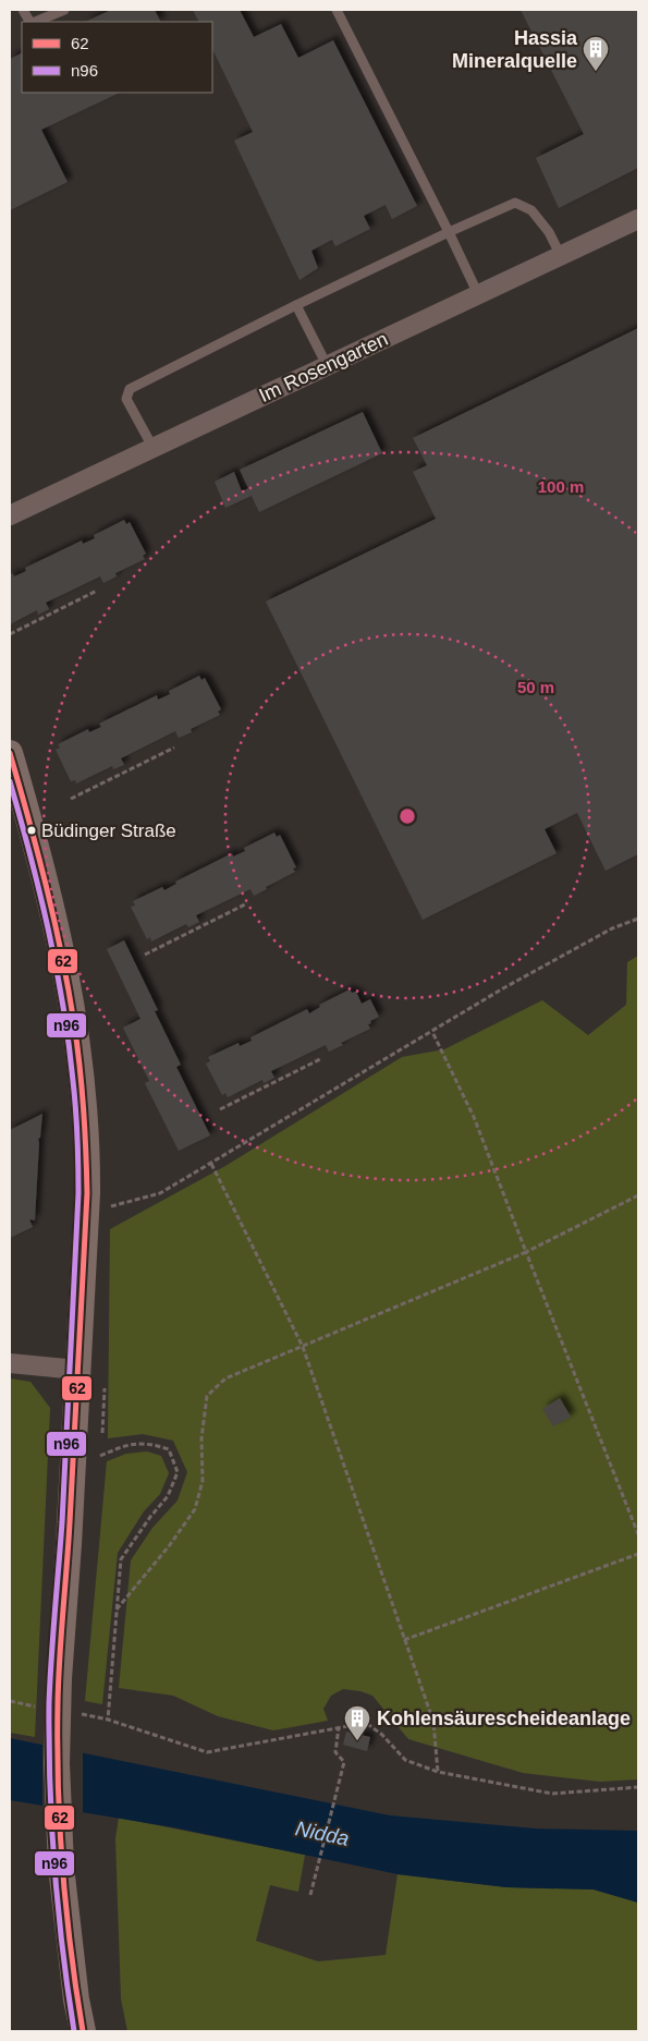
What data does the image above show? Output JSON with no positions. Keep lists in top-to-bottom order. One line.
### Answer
{"streets":{"street":["Im Rosengarten"]},"water":["Nidda"],"places":{"building":["Hassia Mineralquelle","Kohlensäurescheideanlage"],"other":["Büdinger Straße"]},"lines":["transit line 62","transit line n96"],"legend":["62","n96"],"rings":["100 m","50 m"]}
